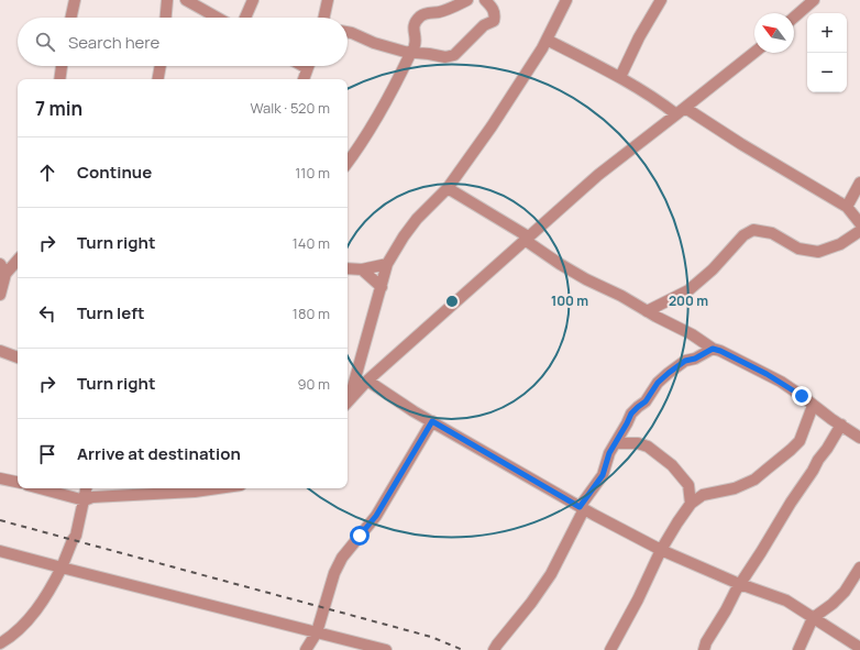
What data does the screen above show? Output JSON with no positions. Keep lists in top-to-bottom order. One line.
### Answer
{"north":"top left","page":{"map_buttons":["+","−"],"search":"Search here","heading":["7 min","Walk · 520 m"],"list":[["Continue","110 m"],["Turn right","140 m"],["Turn left","180 m"],["Turn right","90 m"],"Arrive at destination"]},"rings":["100 m","200 m"]}
